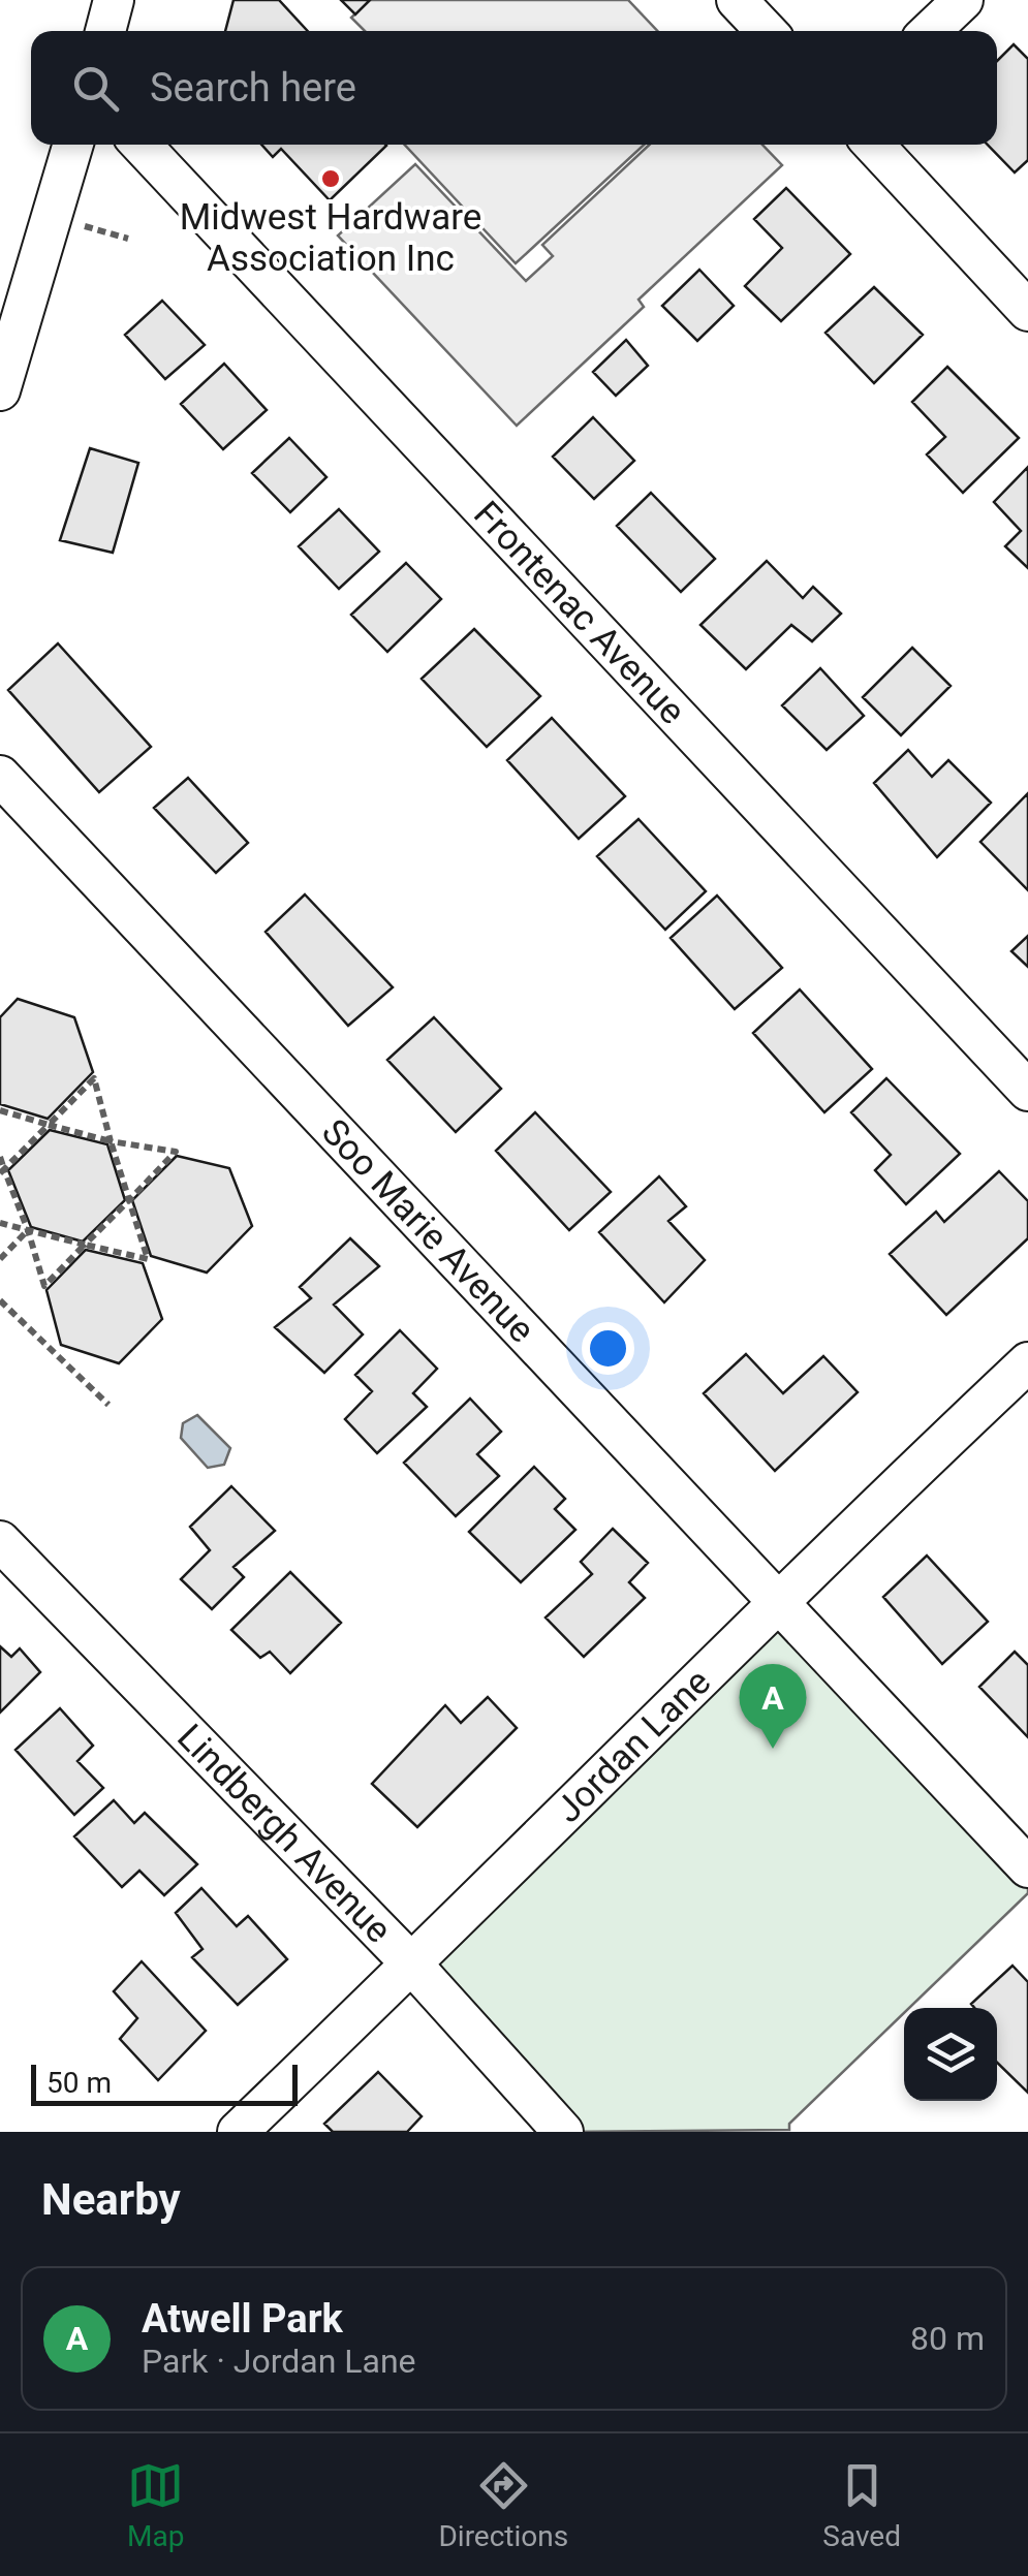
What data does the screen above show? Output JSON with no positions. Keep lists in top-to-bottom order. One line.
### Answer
{"streets":{"street":["Frontenac Avenue","Soo Marie Avenue","Jordan Lane","Lindbergh Avenue"]},"crossings":[["Soo Marie Avenue","Jordan Lane"],["Jordan Lane","Lindbergh Avenue"]],"places":["Midwest Hardware Association Inc"],"scale_bar":"50 m","page":{"search":"Search here","pins":"A","scale":"50 m","heading":"Nearby","list":[{"mark":"A","name":"Atwell Park","note":"Park · Jordan Lane","value":"80 m"}],"nav":["Map","Directions","Saved"]}}
